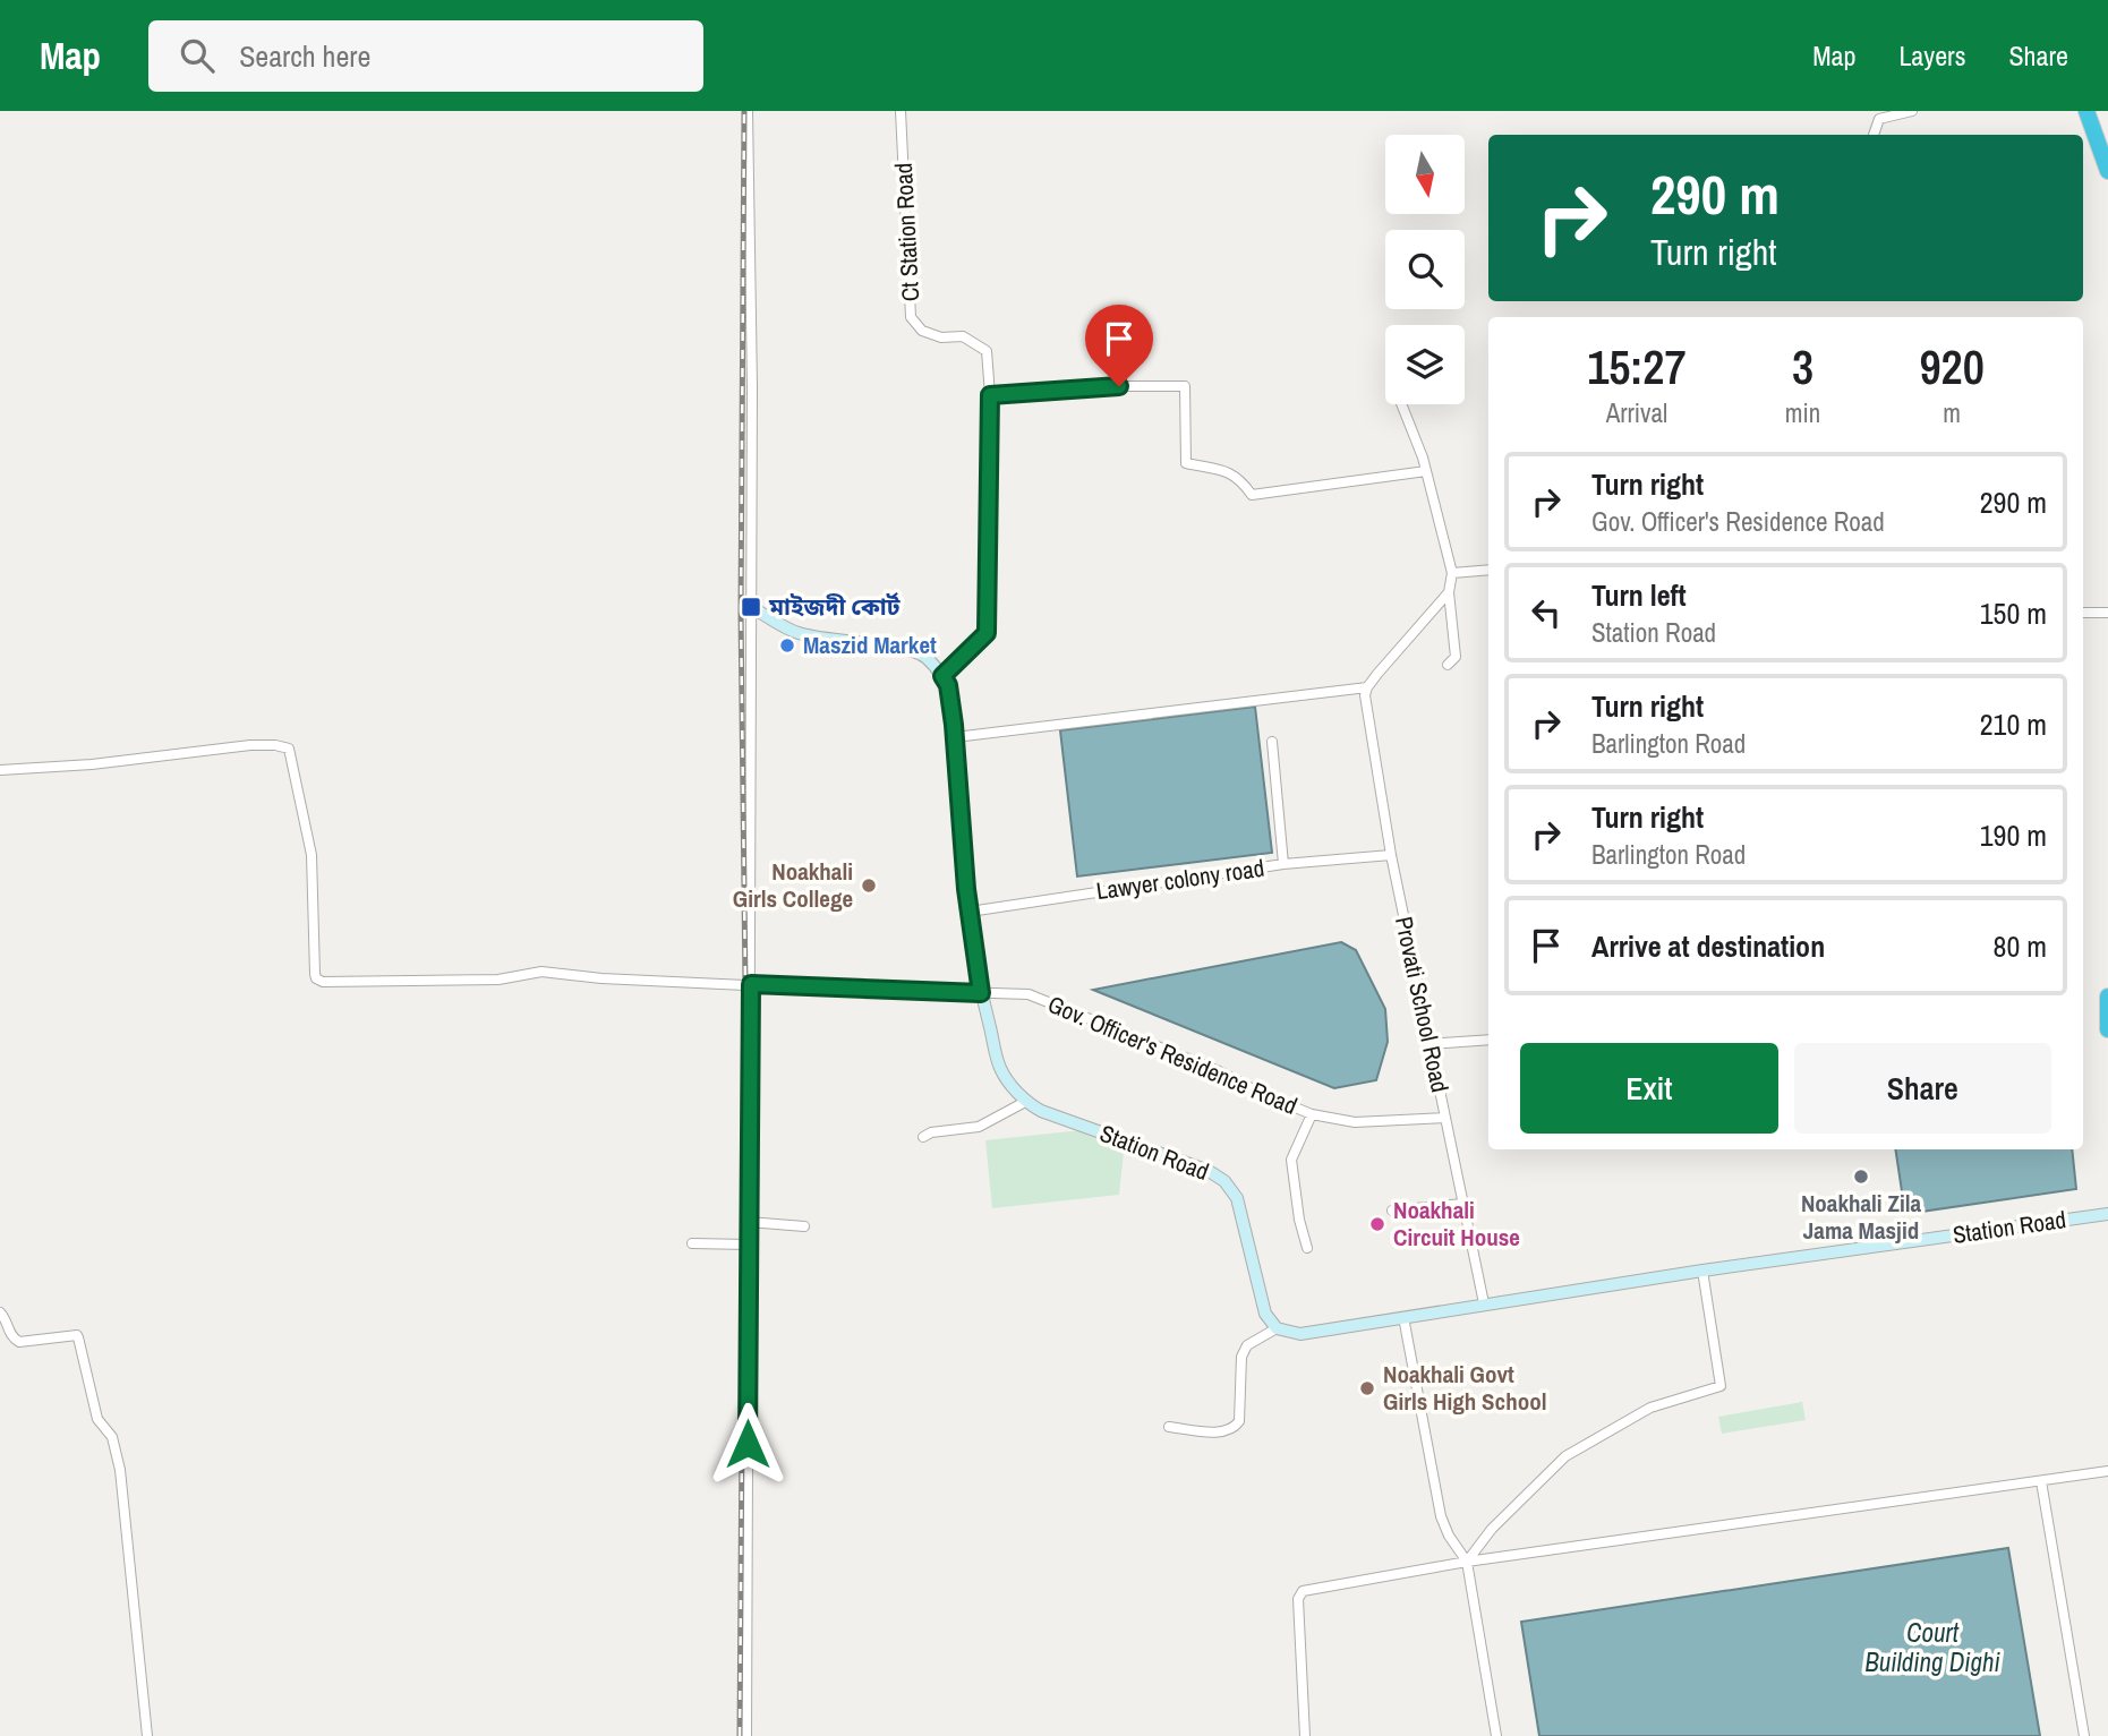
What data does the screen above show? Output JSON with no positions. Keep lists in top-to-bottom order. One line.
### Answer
{"streets":{"street":["Ct Station Road","Lawyer colony road","Provati School Road","Gov. Officer's Residence Road","Station Road"]},"crossings":[["Lawyer colony road","Provati School Road"],["Lawyer colony road","Station Road"],["Provati School Road","Gov. Officer's Residence Road"],["Provati School Road","Station Road"],["Gov. Officer's Residence Road","Station Road"]],"water":["Court Building Dighi"],"places":{"transit":["মাইজদী কোর্ট"],"other":["Maszid Market","Noakhali Girls College","Noakhali Zila Jama Masjid","Noakhali Circuit House","Noakhali Govt Girls High School"]},"north":"bottom","page":{"header":"Map","search":"Search here","nav":["Map","Layers","Share"],"turn":["290 m","Turn right"],"eta":["15:27","Arrival","3","min","920","m"],"list":[{"name":"Turn right","note":"Gov. Officer's Residence Road","value":"290 m"},{"name":"Turn left","note":"Station Road","value":"150 m"},{"name":"Turn right","note":"Barlington Road","value":"210 m"},{"name":"Turn right","note":"Barlington Road","value":"190 m"},{"name":"Arrive at destination","value":"80 m"}],"buttons":["Exit","Share"]}}
